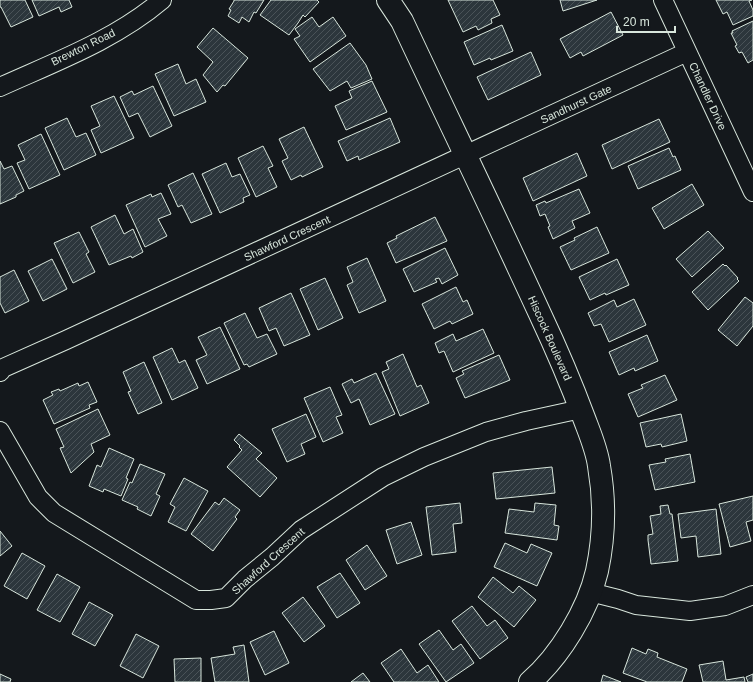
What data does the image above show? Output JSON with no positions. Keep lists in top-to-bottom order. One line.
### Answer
{"streets":{"street":["Brewton Road","Chandler Drive","Sandhurst Gate","Shawford Crescent","Hiscock Boulevard"]},"crossings":[["Chandler Drive","Sandhurst Gate"],["Sandhurst Gate","Shawford Crescent"],["Sandhurst Gate","Hiscock Boulevard"],["Shawford Crescent","Hiscock Boulevard"]],"scale_bar":"20 m"}
